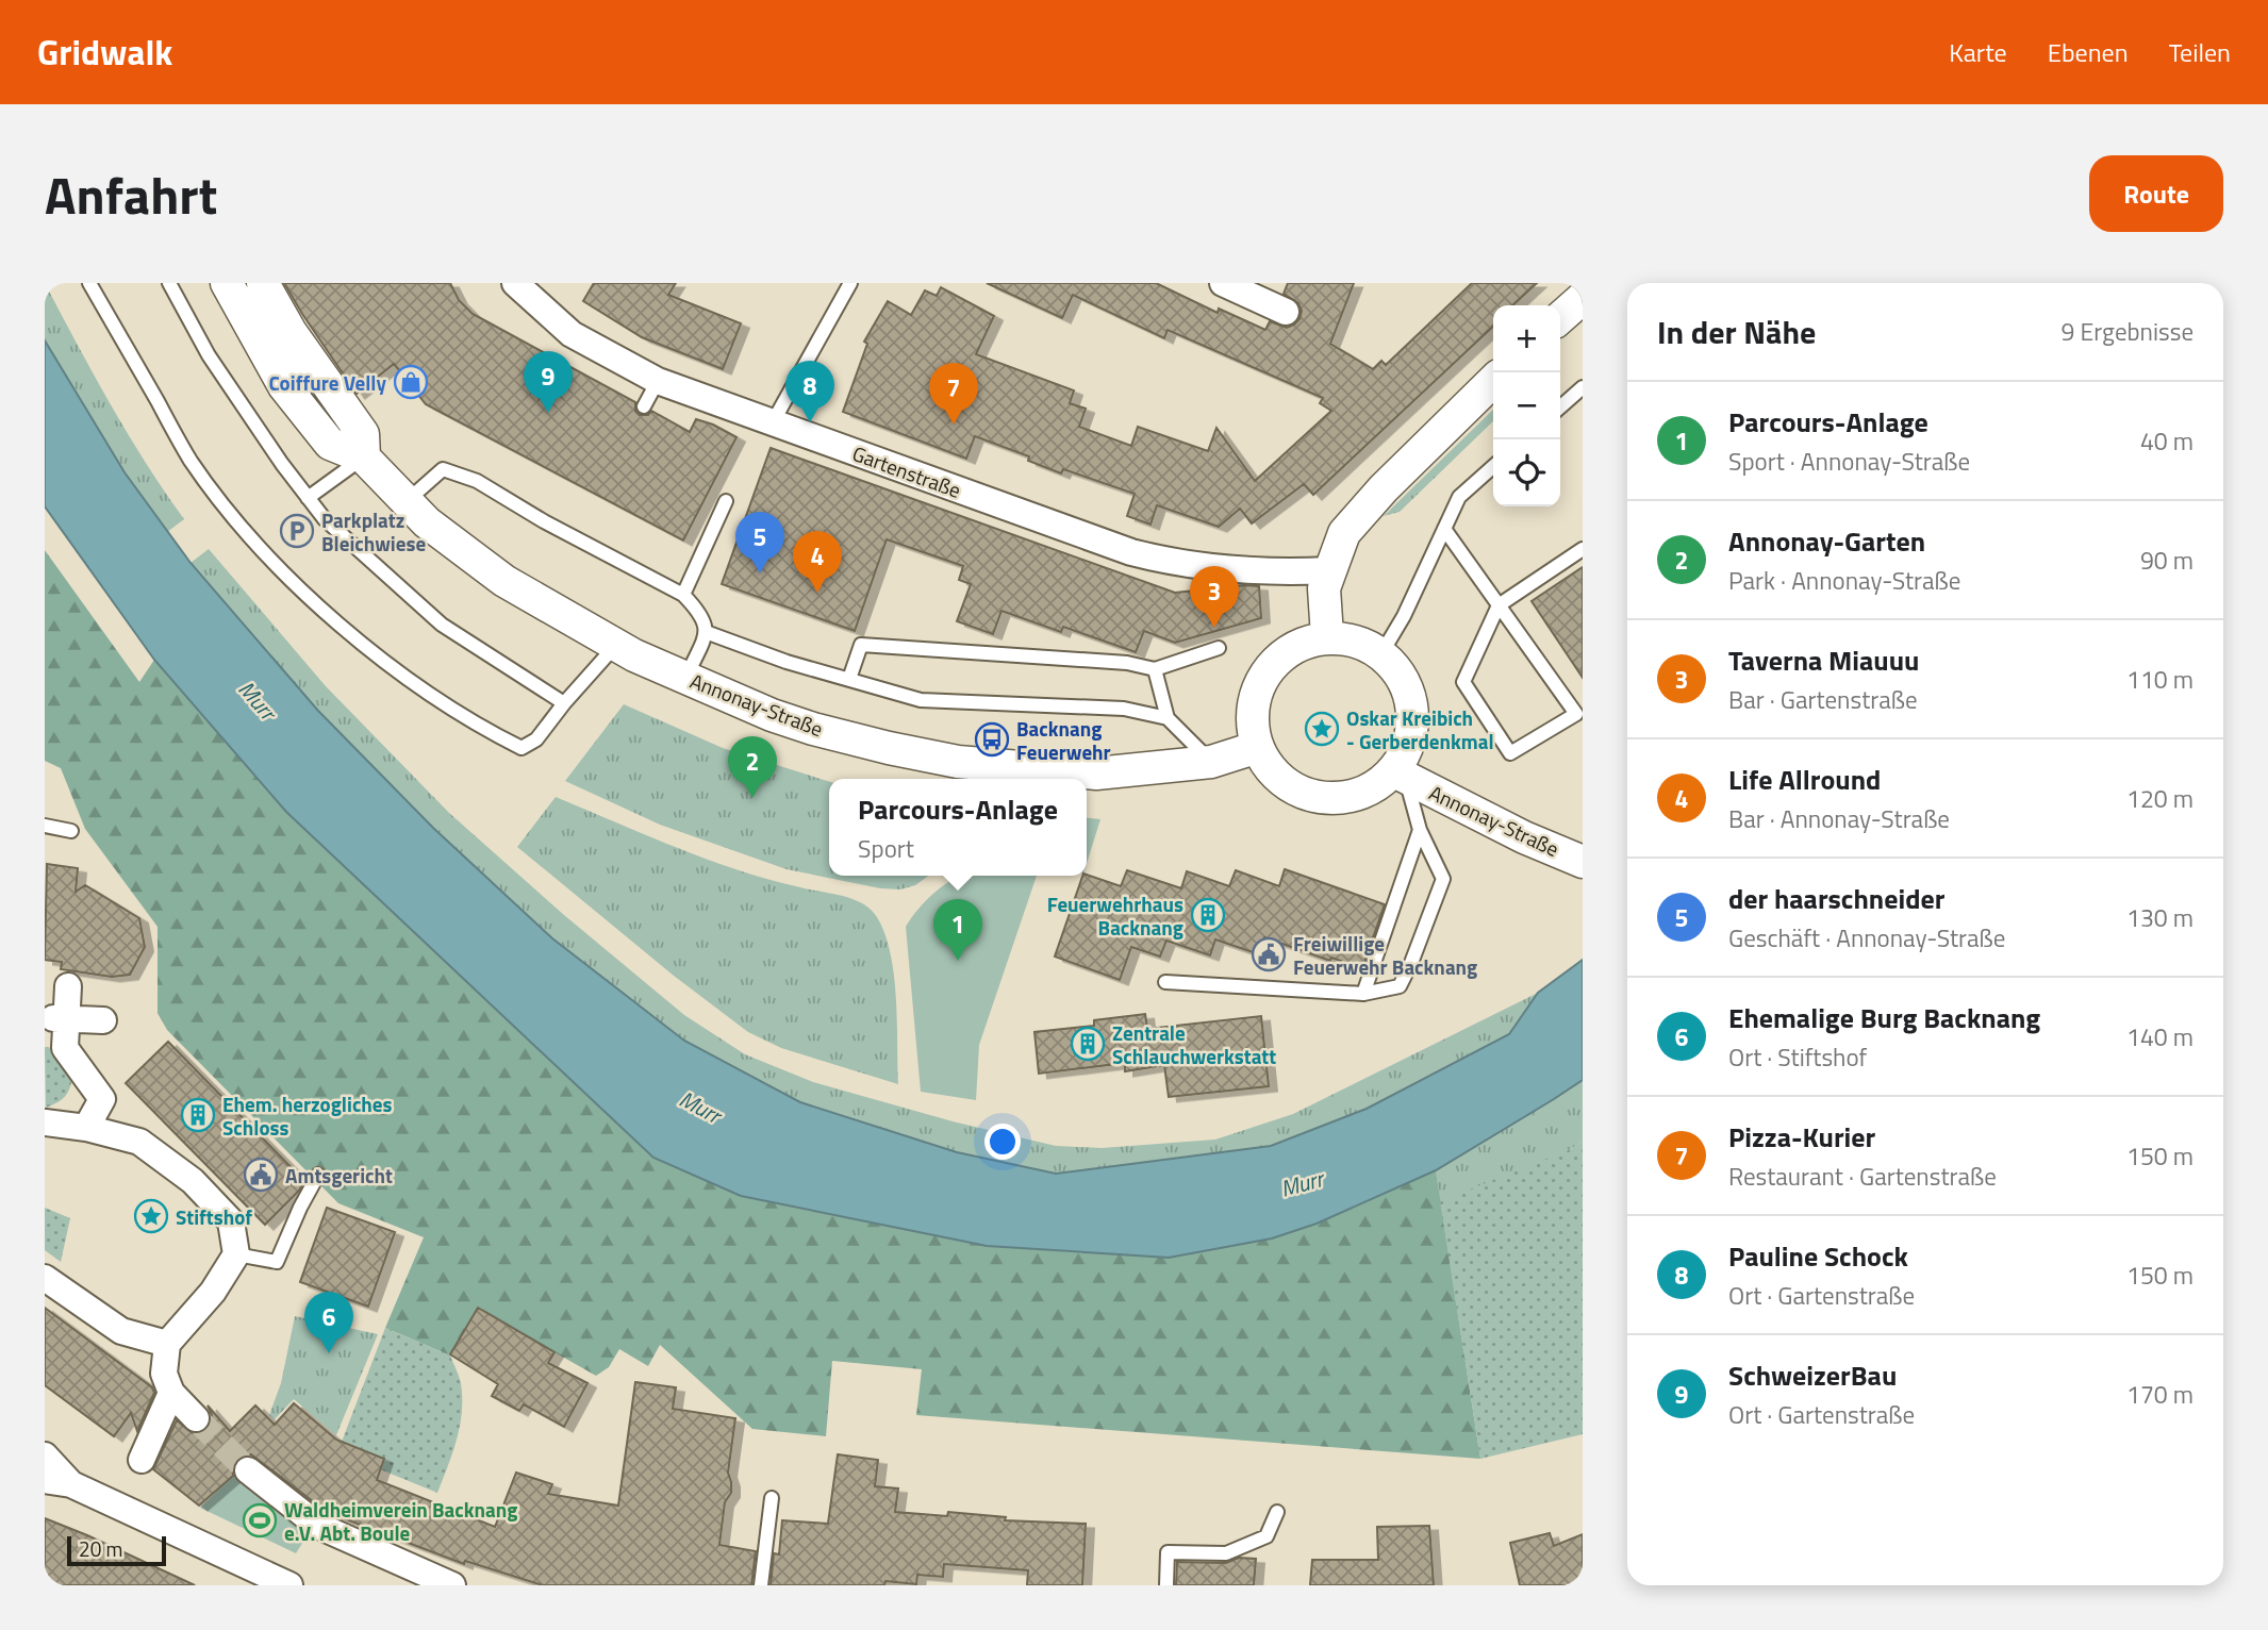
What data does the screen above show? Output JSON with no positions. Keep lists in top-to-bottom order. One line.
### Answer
{"streets":{"street":["Gartenstraße","Annonay-Straße"]},"water":["Murr"],"places":{"shop":["Coiffure Velly"],"parking":["Parkplatz Bleichwiese"],"place":["Oskar Kreibich - Gerberdenkmal","Stiftshof"],"bus stop":["Backnang Feuerwehr"],"building":["Feuerwehrhaus Backnang","Zentrale Schlauchwerkstatt","Ehem. herzogliches Schloss"],"public building":["Freiwillige Feuerwehr Backnang","Amtsgericht"],"sports":["Waldheimverein Backnang e.V. Abt. Boule"]},"scale_bar":"20 m","page":{"header":"Gridwalk","nav":["Karte","Ebenen","Teilen"],"title":"Anfahrt","buttons":"Route","heading":["In der Nähe","9 Ergebnisse"],"map_buttons":["+","−"],"pins":["9","8","7","5","4","3","2","1","6"],"list":[{"mark":"1","name":"Parcours-Anlage","note":"Sport · Annonay-Straße","value":"40 m"},{"mark":"2","name":"Annonay-Garten","note":"Park · Annonay-Straße","value":"90 m"},{"mark":"3","name":"Taverna Miauuu","note":"Bar · Gartenstraße","value":"110 m"},{"mark":"4","name":"Life Allround","note":"Bar · Annonay-Straße","value":"120 m"},{"mark":"5","name":"der haarschneider","note":"Geschäft · Annonay-Straße","value":"130 m"},{"mark":"6","name":"Ehemalige Burg Backnang","note":"Ort · Stiftshof","value":"140 m"},{"mark":"7","name":"Pizza-Kurier","note":"Restaurant · Gartenstraße","value":"150 m"},{"mark":"8","name":"Pauline Schock","note":"Ort · Gartenstraße","value":"150 m"},{"mark":"9","name":"SchweizerBau","note":"Ort · Gartenstraße","value":"170 m"}],"popup":["Parcours-Anlage","Sport"],"scale":"20 m"}}
